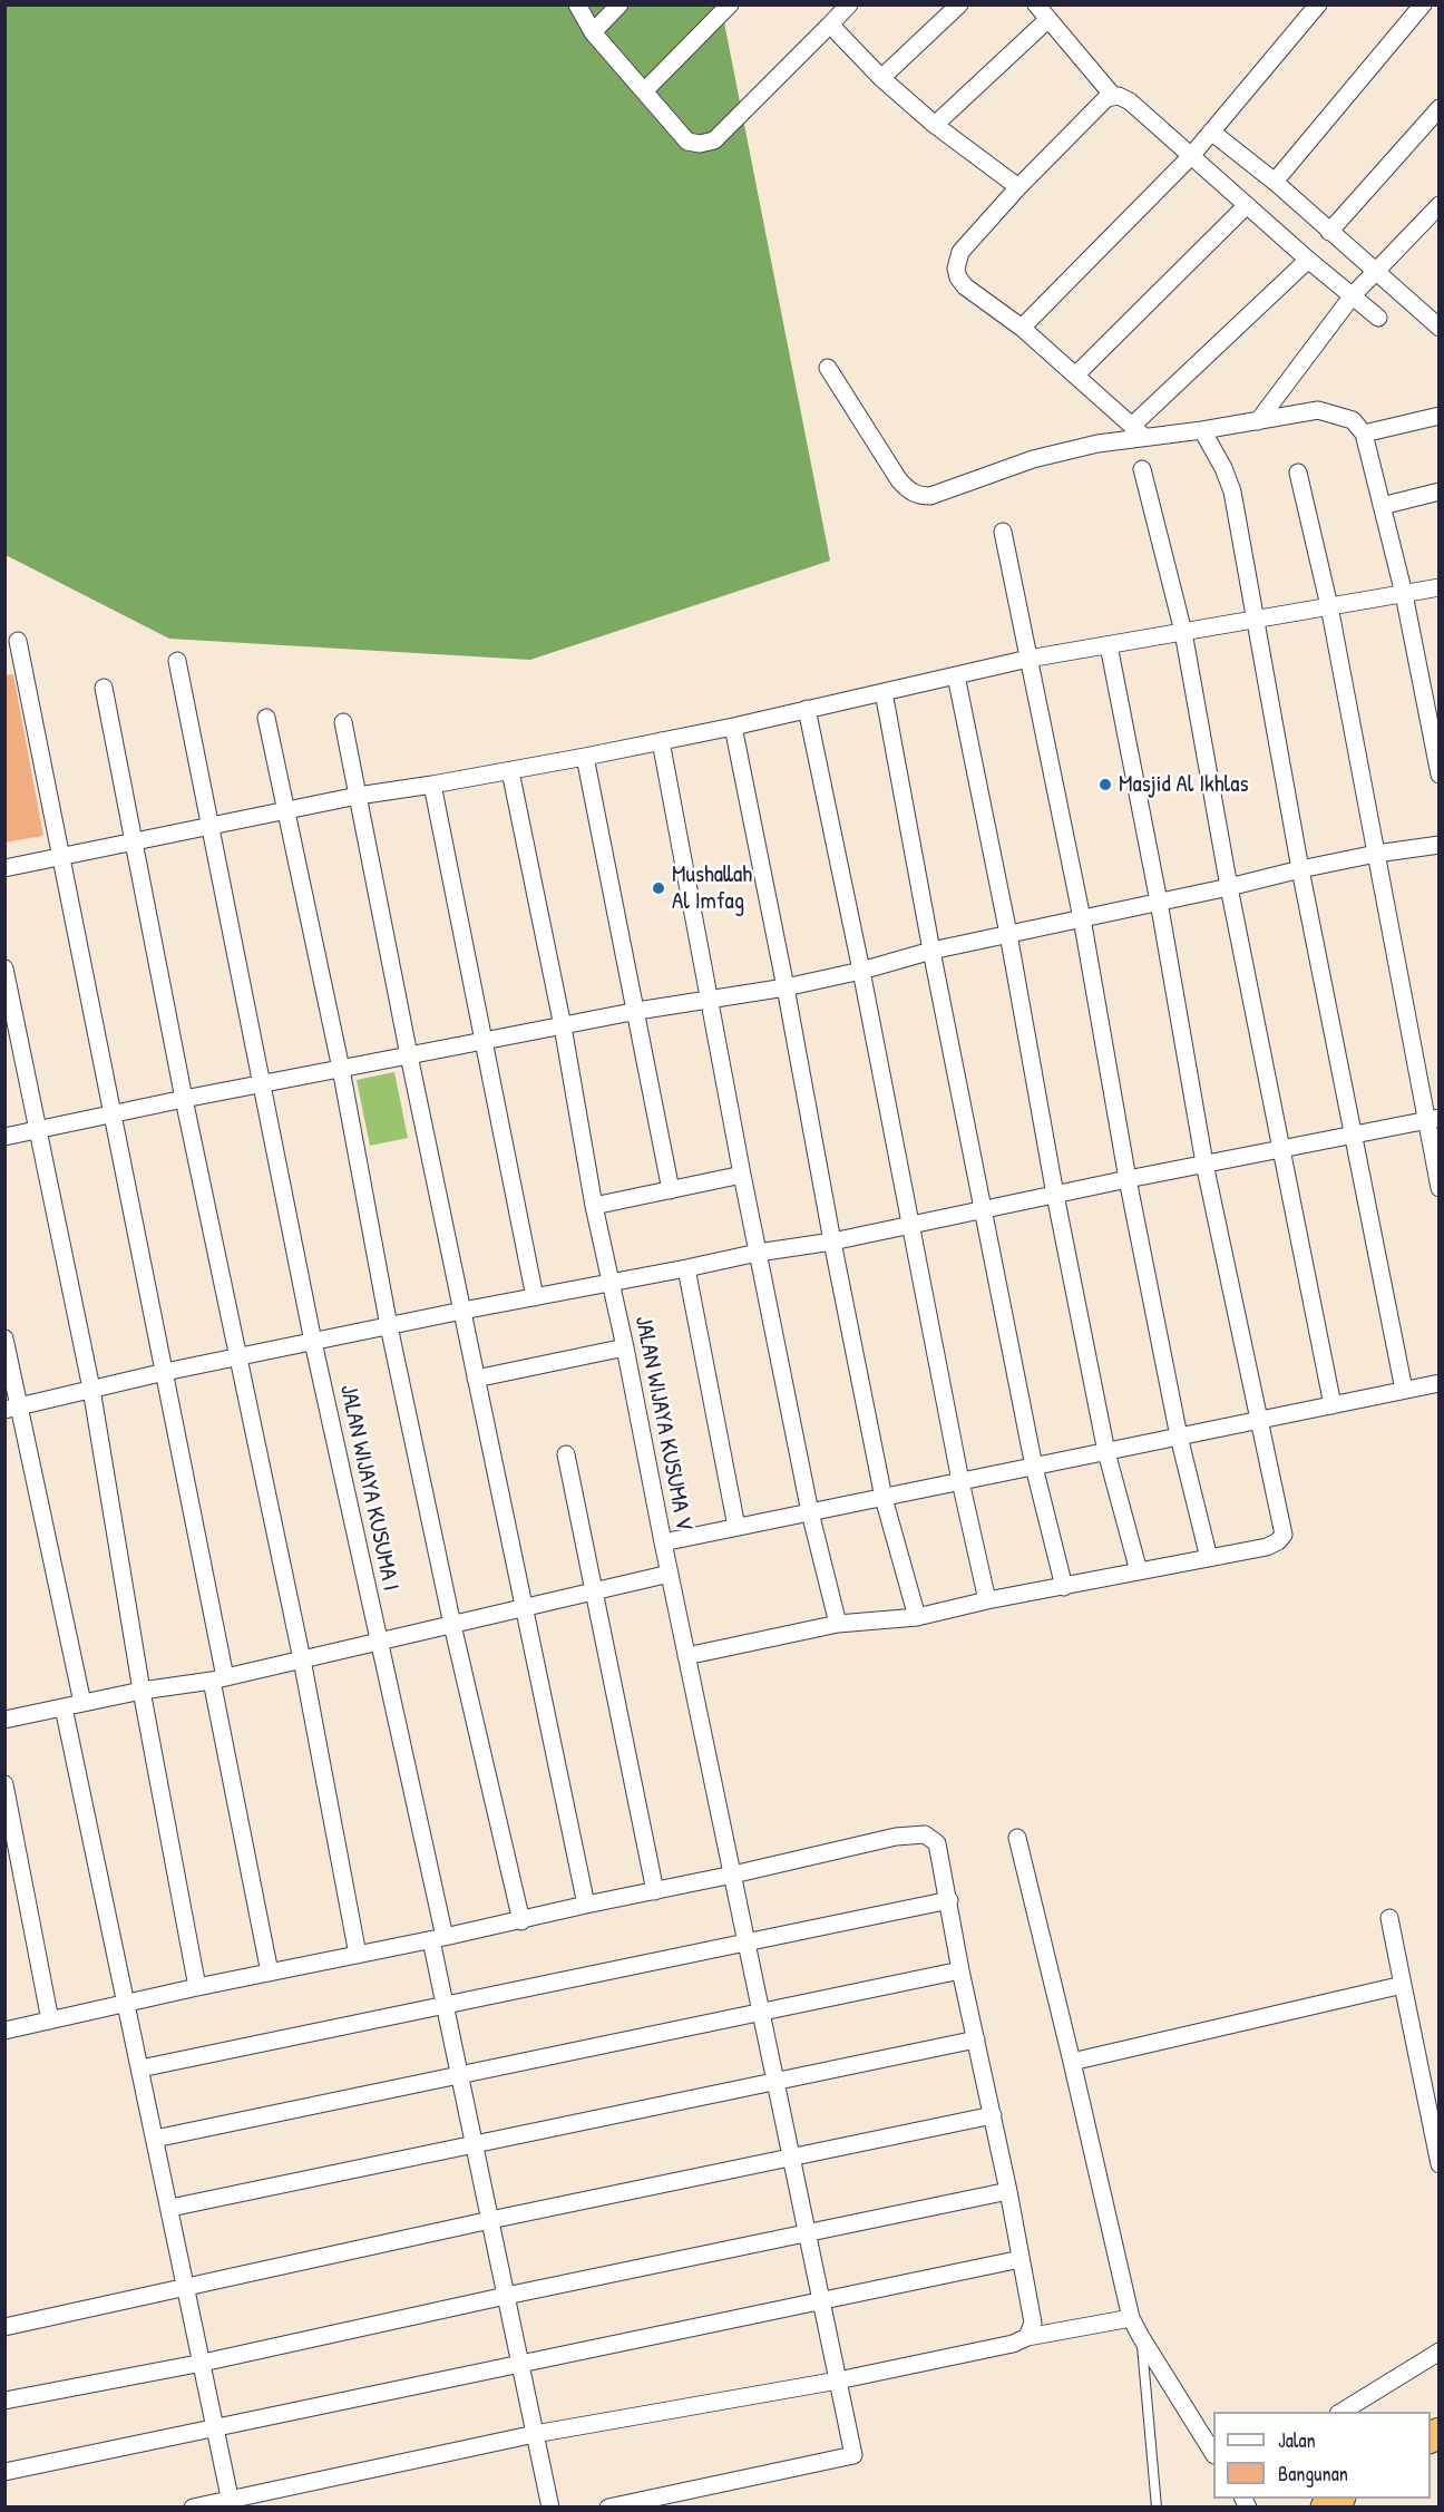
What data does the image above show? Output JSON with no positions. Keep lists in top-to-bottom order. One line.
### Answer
{"streets":{"street":["JALAN WIJAYA KUSUMA V","JALAN WIJAYA KUSUMA I"]},"places":["Masjid Al Ikhlas","Mushallah Al Imfag"],"legend":["Jalan","Bangunan"]}
